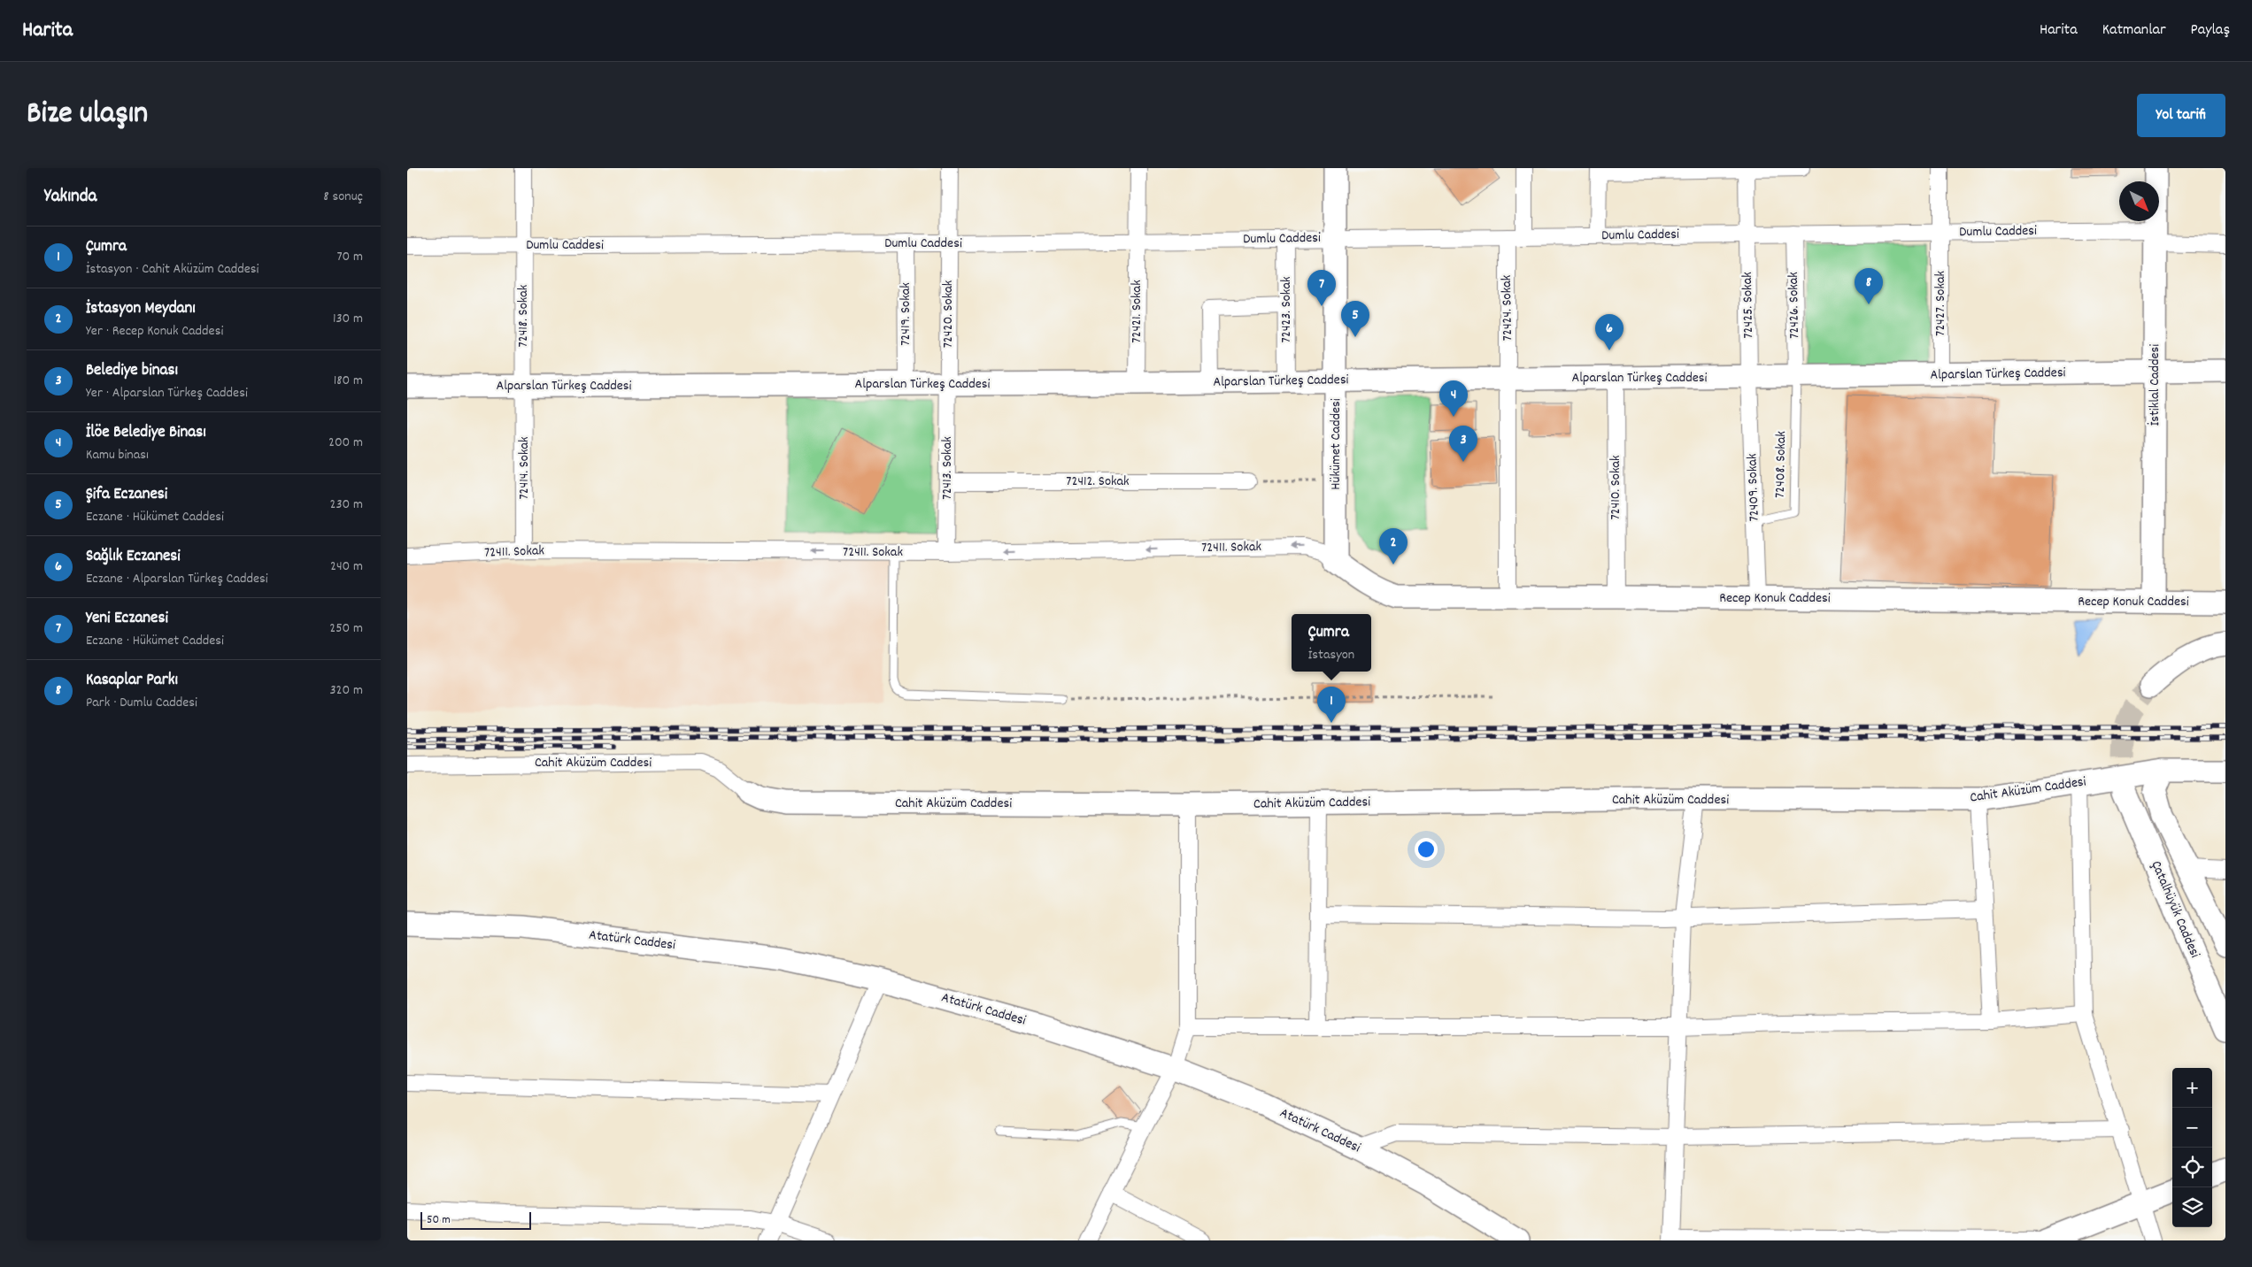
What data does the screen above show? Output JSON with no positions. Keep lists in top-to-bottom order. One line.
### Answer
{"streets":{"street":["Dumlu Caddesi","72427. Sokak","72425. Sokak","72426. Sokak","72424. Sokak","72423. Sokak","72421. Sokak","72419. Sokak","72420. Sokak","72418. Sokak","Alparslan Türkeş Caddesi","İstiklal Caddesi","Hükümet Caddesi","72414. Sokak","72413. Sokak","72412. Sokak","72410. Sokak","72409. Sokak","72411. Sokak","Recep Konuk Caddesi","Cahit Aküzüm Caddesi","Çatalhüyük Caddesi","Atatürk Caddesi"],"lane":["72408. Sokak"]},"crossings":[["Dumlu Caddesi","72427. Sokak"],["Dumlu Caddesi","72425. Sokak"],["Dumlu Caddesi","72426. Sokak"],["Dumlu Caddesi","72424. Sokak"],["Dumlu Caddesi","72423. Sokak"],["Dumlu Caddesi","72421. Sokak"],["Dumlu Caddesi","72419. Sokak"],["Dumlu Caddesi","72420. Sokak"],["Dumlu Caddesi","72418. Sokak"],["Dumlu Caddesi","İstiklal Caddesi"],["Dumlu Caddesi","Hükümet Caddesi"],["72427. Sokak","Alparslan Türkeş Caddesi"],["72425. Sokak","Alparslan Türkeş Caddesi"],["72425. Sokak","72409. Sokak"],["72426. Sokak","Alparslan Türkeş Caddesi"],["72426. Sokak","72408. Sokak"],["72424. Sokak","Alparslan Türkeş Caddesi"],["72424. Sokak","Recep Konuk Caddesi"],["72423. Sokak","Alparslan Türkeş Caddesi"],["72421. Sokak","Alparslan Türkeş Caddesi"],["72419. Sokak","Alparslan Türkeş Caddesi"],["72420. Sokak","Alparslan Türkeş Caddesi"],["72420. Sokak","72413. Sokak"],["72418. Sokak","Alparslan Türkeş Caddesi"],["72418. Sokak","72414. Sokak"],["Alparslan Türkeş Caddesi","İstiklal Caddesi"],["Alparslan Türkeş Caddesi","Hükümet Caddesi"],["Alparslan Türkeş Caddesi","72408. Sokak"],["Alparslan Türkeş Caddesi","72414. Sokak"],["Alparslan Türkeş Caddesi","72413. Sokak"],["Alparslan Türkeş Caddesi","72410. Sokak"],["Alparslan Türkeş Caddesi","72409. Sokak"],["İstiklal Caddesi","Recep Konuk Caddesi"],["Hükümet Caddesi","72411. Sokak"],["Hükümet Caddesi","Recep Konuk Caddesi"],["72408. Sokak","72409. Sokak"],["72414. Sokak","72411. Sokak"],["72413. Sokak","72412. Sokak"],["72413. Sokak","72411. Sokak"],["72410. Sokak","Recep Konuk Caddesi"],["72409. Sokak","Recep Konuk Caddesi"],["72411. Sokak","Recep Konuk Caddesi"],["Cahit Aküzüm Caddesi","Çatalhüyük Caddesi"]],"one_way":["72411. Sokak"],"scale_bar":"50 m","north":"bottom right","page":{"header":"Harita","nav":["Harita","Katmanlar","Paylaş"],"title":"Bize ulaşın","buttons":"Yol tarifi","heading":["Yakında","8 sonuç"],"list":[{"mark":"1","name":"Çumra","note":"İstasyon · Cahit Aküzüm Caddesi","value":"70 m"},{"mark":"2","name":"İstasyon Meydanı","note":"Yer · Recep Konuk Caddesi","value":"130 m"},{"mark":"3","name":"Belediye binası","note":"Yer · Alparslan Türkeş Caddesi","value":"180 m"},{"mark":"4","name":"İlöe Belediye Binası","note":"Kamu binası","value":"200 m"},{"mark":"5","name":"Şifa Eczanesi","note":"Eczane · Hükümet Caddesi","value":"230 m"},{"mark":"6","name":"Sağlık Eczanesi","note":"Eczane · Alparslan Türkeş Caddesi","value":"240 m"},{"mark":"7","name":"Yeni Eczanesi","note":"Eczane · Hükümet Caddesi","value":"250 m"},{"mark":"8","name":"Kasaplar Parkı","note":"Park · Dumlu Caddesi","value":"320 m"}],"pins":["8","7","5","6","4","3","2","1"],"popup":["Çumra","İstasyon"],"map_buttons":["+","−"],"scale":"50 m"}}
